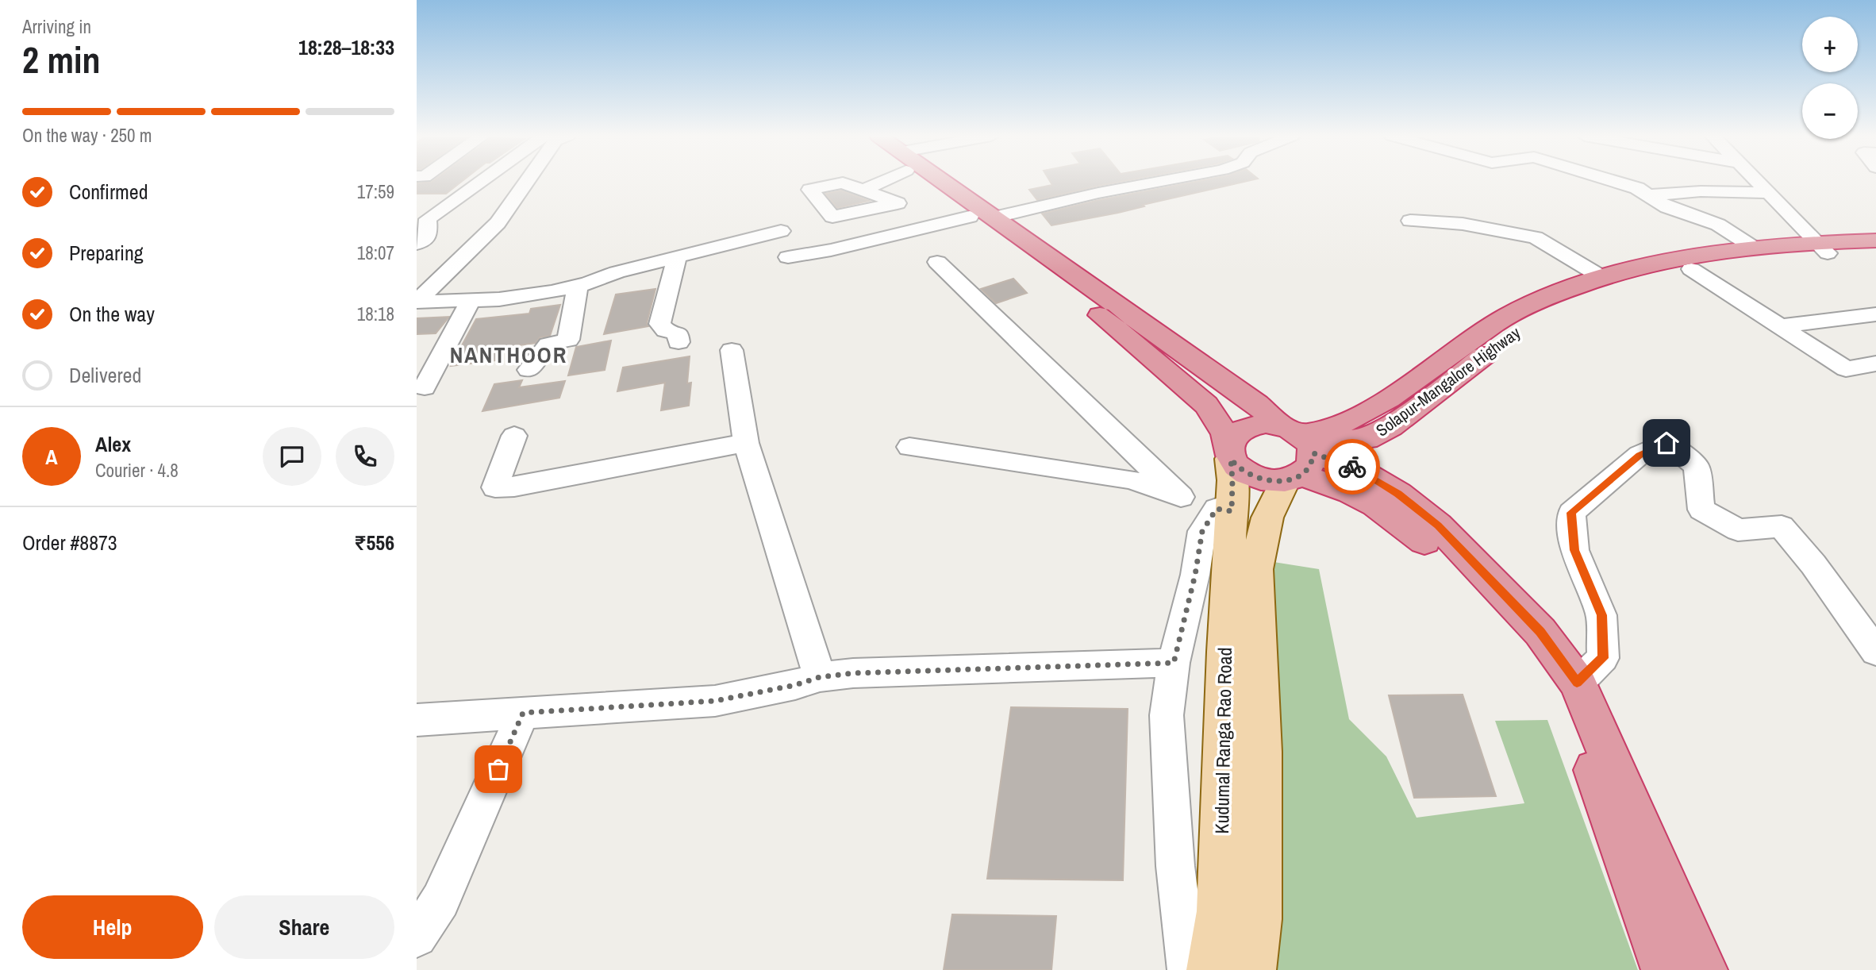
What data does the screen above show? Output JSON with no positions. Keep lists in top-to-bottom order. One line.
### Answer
{"streets":{"highway":["Solapur-Mangalore Highway"],"main road":["Kudumal Ranga Rao Road"]},"crossings":[["Solapur-Mangalore Highway","Kudumal Ranga Rao Road"]],"districts":["NANTHOOR"],"page":{"heading":["2 min","Arriving in","18:28–18:33"],"panel":["Alex","Courier · 4.8","Order #8873","₹556"],"map_buttons":["+","−"],"bar":"On the way · 250 m","list":[["Confirmed","17:59"],["Preparing","18:07"],["On the way","18:18"],"Delivered"],"round":"A","buttons":["Help","Share"]}}
